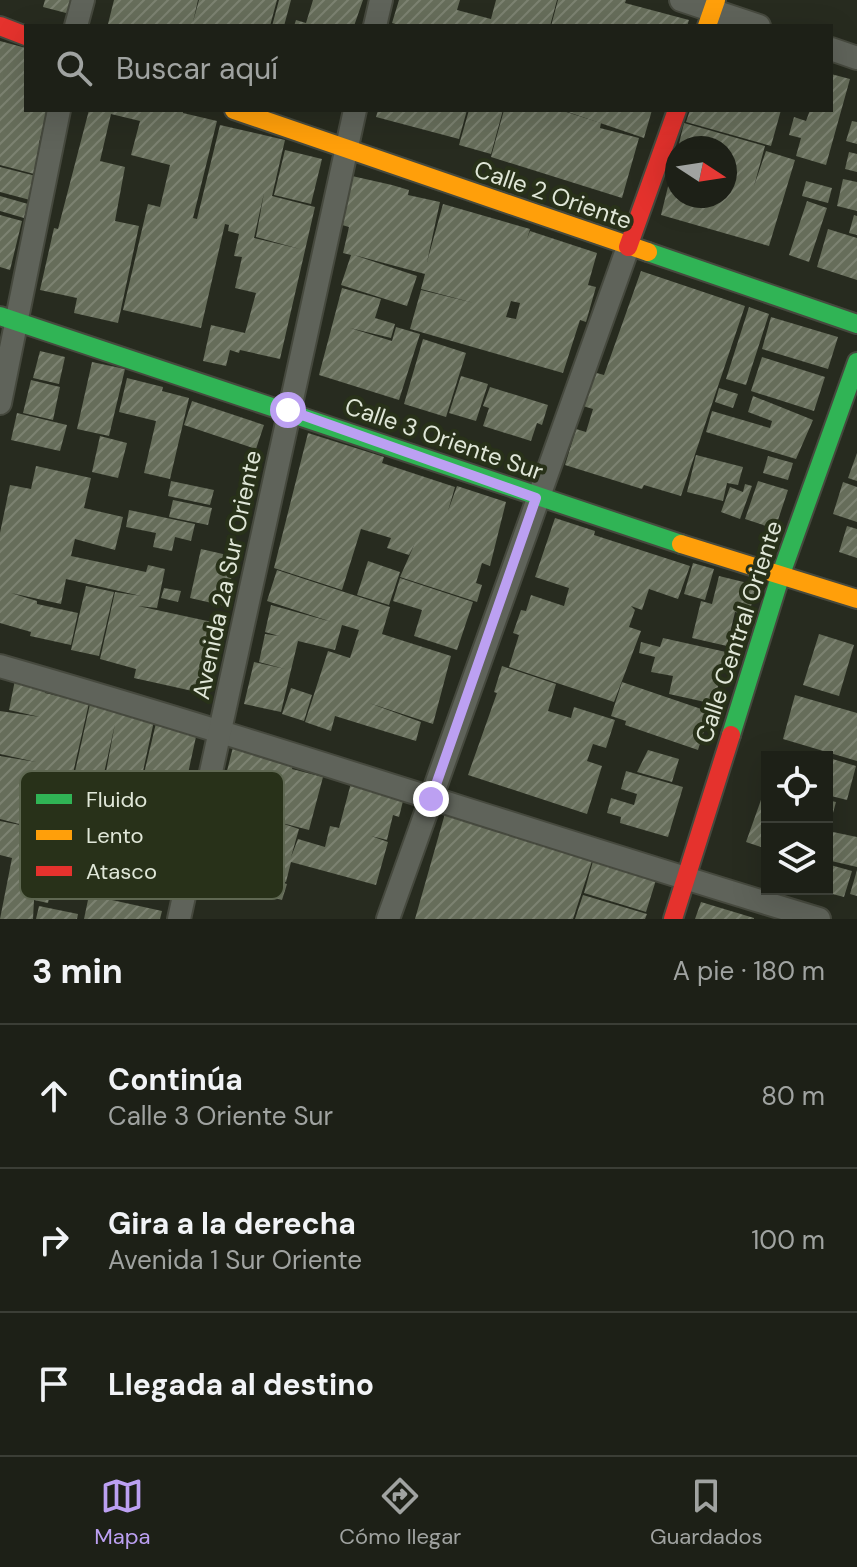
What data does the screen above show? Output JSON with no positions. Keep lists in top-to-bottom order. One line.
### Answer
{"streets":{"main road":["Calle 2 Oriente","Calle 3 Oriente Sur","Calle Central Oriente"],"street":["Avenida 2a Sur Oriente"]},"crossings":[["Calle 2 Oriente","Avenida 2a Sur Oriente"],["Calle 3 Oriente Sur","Avenida 2a Sur Oriente"],["Calle 3 Oriente Sur","Calle Central Oriente"]],"legend":["Fluido","Lento","Atasco"],"north":"right","page":{"search":"Buscar aquí","heading":["3 min","A pie · 180 m"],"list":[["Continúa","Calle 3 Oriente Sur","80 m"],["Gira a la derecha","Avenida 1 Sur Oriente","100 m"],"Llegada al destino"],"nav":["Mapa","Cómo llegar","Guardados"]}}
